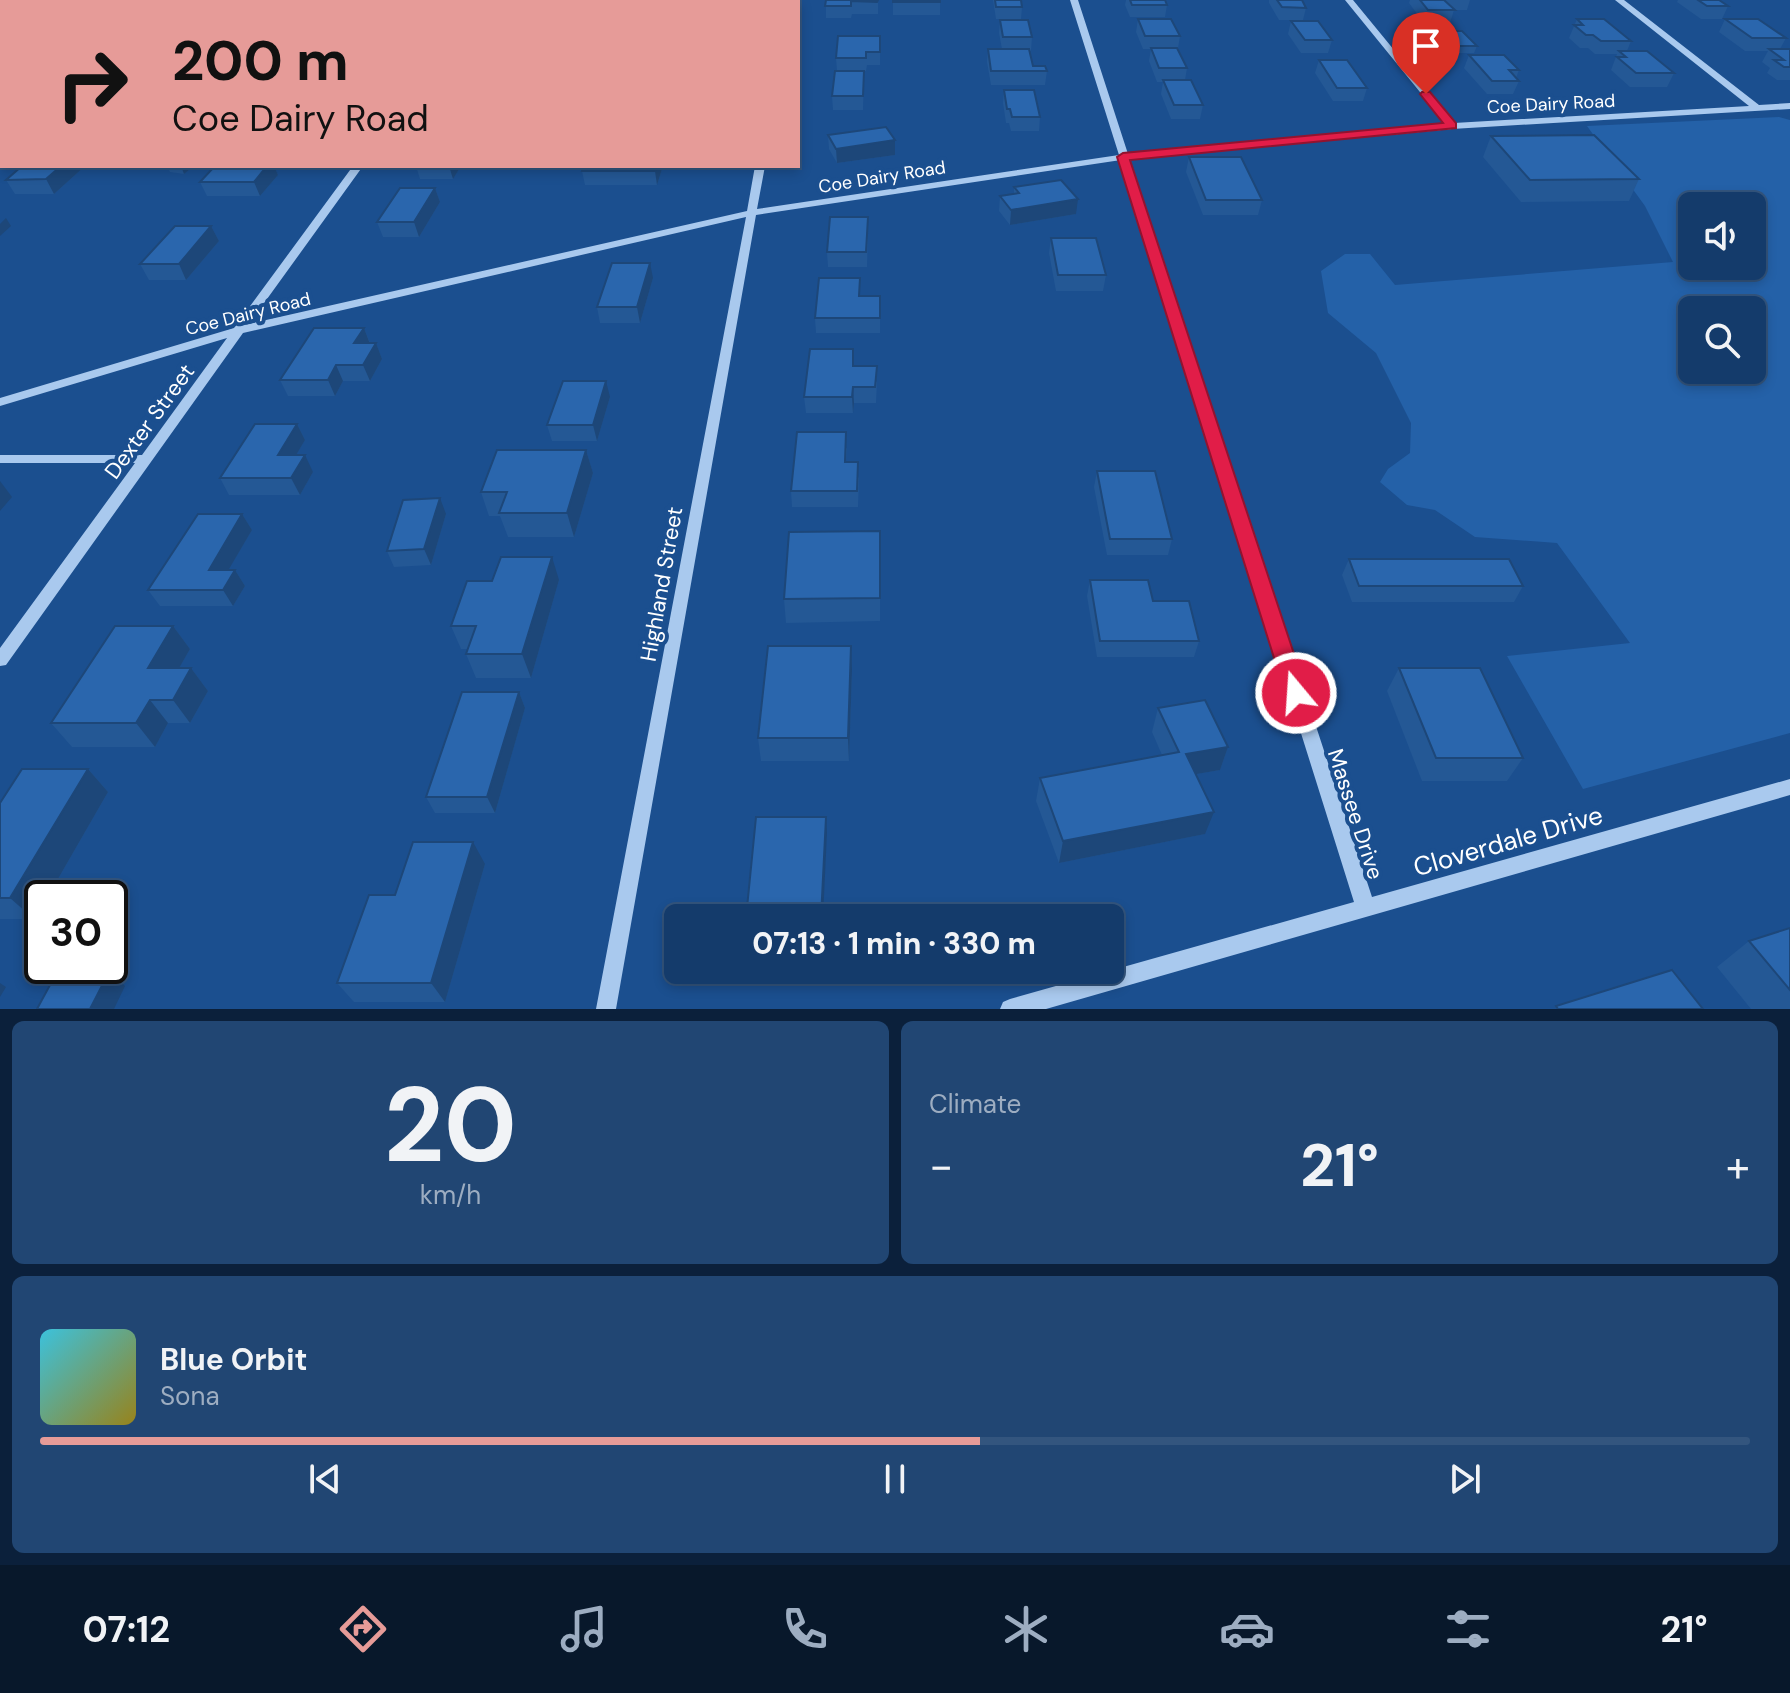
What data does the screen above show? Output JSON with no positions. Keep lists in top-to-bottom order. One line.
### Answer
{"streets":{"street":["Coe Dairy Road","Dexter Street","Highland Street","Massee Drive","Cloverdale Drive"]},"crossings":[["Coe Dairy Road","Dexter Street"],["Coe Dairy Road","Highland Street"],["Coe Dairy Road","Massee Drive"],["Massee Drive","Cloverdale Drive"]],"page":{"turn":["200 m","Coe Dairy Road"],"limit":"30","trip":"07:13 · 1 min · 330 m","tile":[["20","km/h"],"Climate"],"heat":["−","21°","+"],"song":["Blue Orbit","Sona"],"tabs":["07:12","21°"]}}
